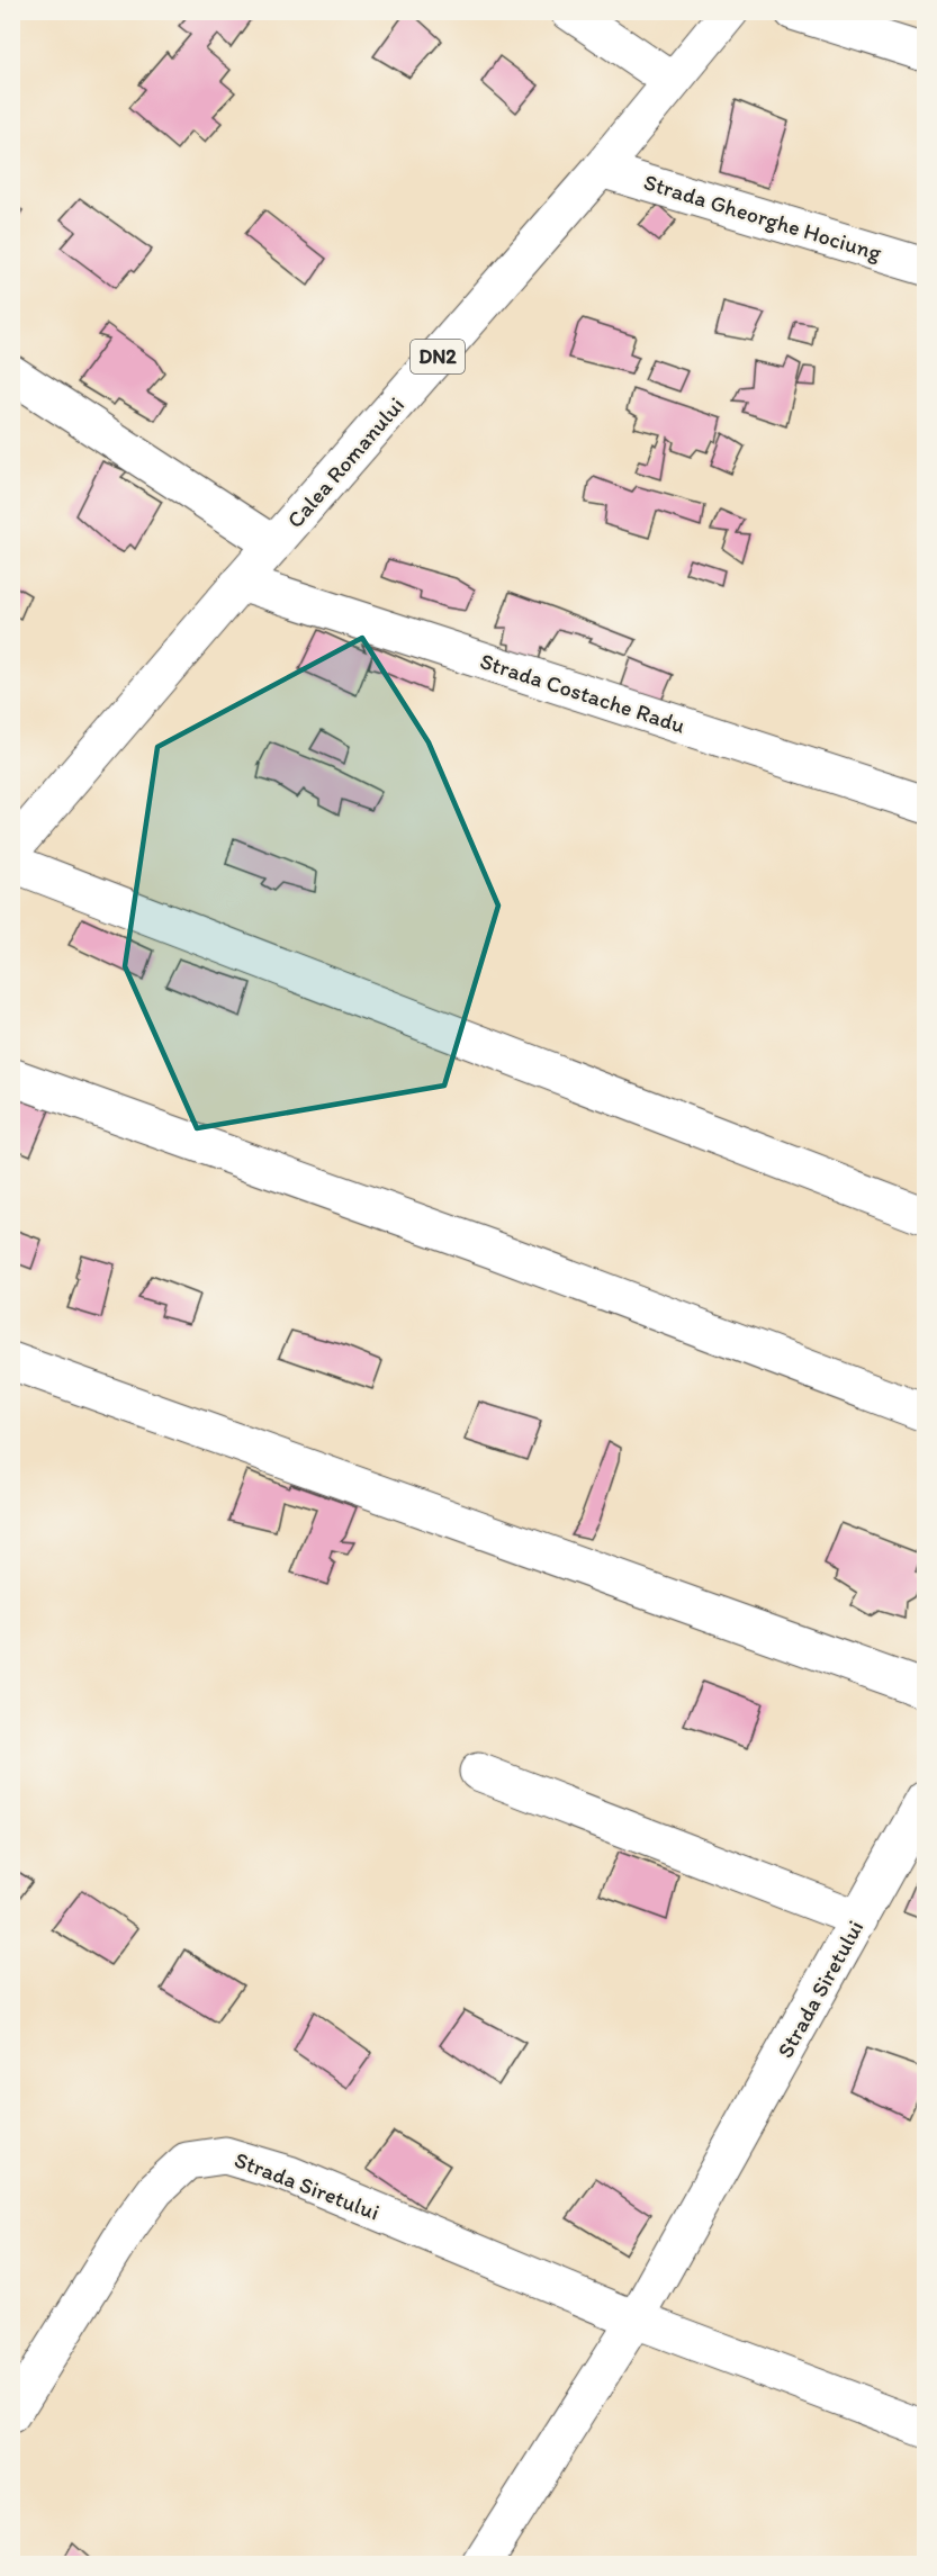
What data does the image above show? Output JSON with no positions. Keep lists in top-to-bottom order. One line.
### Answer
{"streets":{"street":["Strada Gheorghe Hociung","DN2","Calea Romanului","Strada Costache Radu","Strada Siretului"]},"crossings":[["Strada Gheorghe Hociung","Calea Romanului"],["Calea Romanului","Strada Costache Radu"]]}
